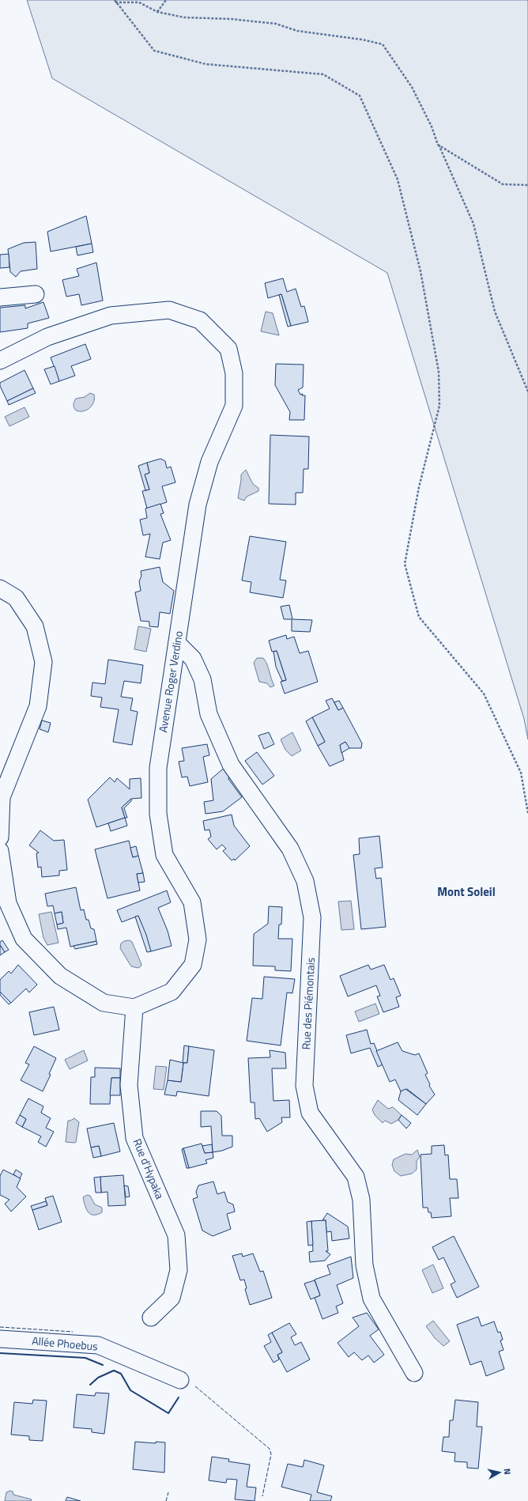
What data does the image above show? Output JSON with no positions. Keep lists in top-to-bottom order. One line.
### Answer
{"streets":{"street":["Avenue Roger Verdino","Rue des Piémontais","Rue d'Hypaka","Allée Phoebus"]},"crossings":[["Avenue Roger Verdino","Rue des Piémontais"],["Avenue Roger Verdino","Rue d'Hypaka"]],"districts":["Mont Soleil"],"north":"right"}
